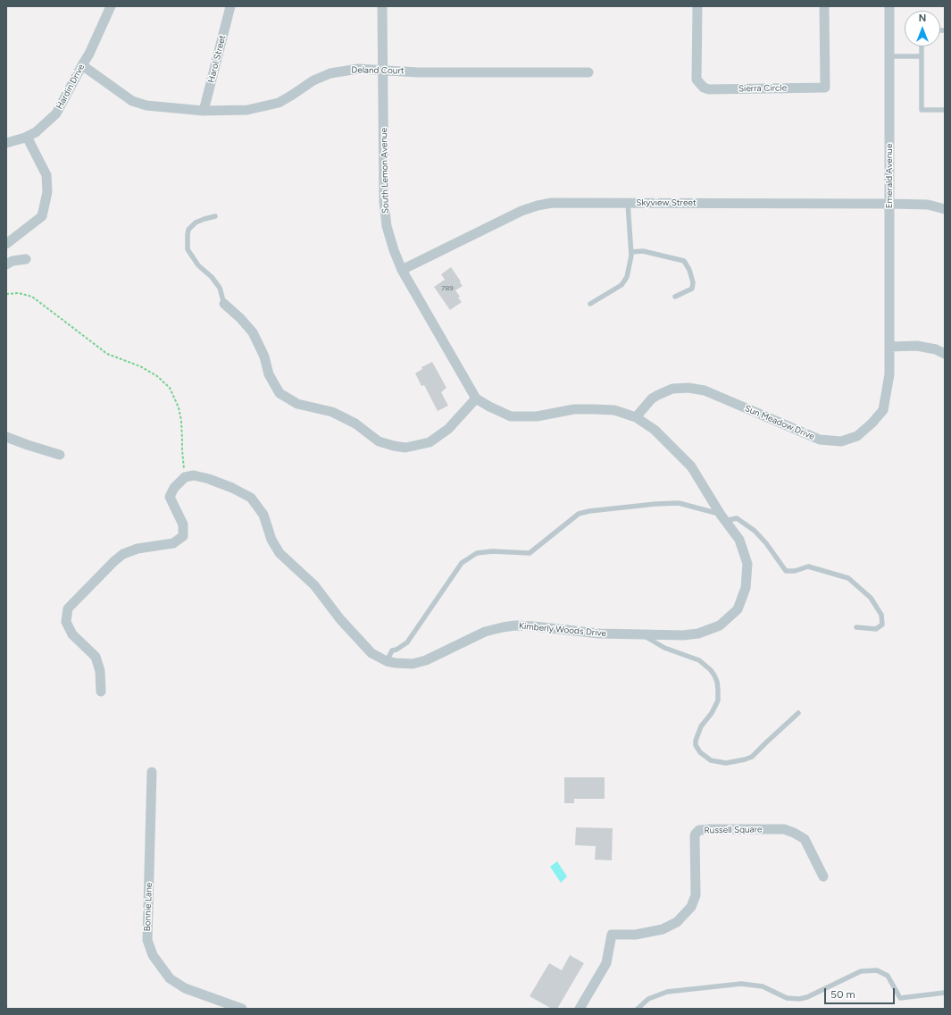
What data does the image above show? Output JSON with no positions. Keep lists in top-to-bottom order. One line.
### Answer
{"streets":{"street":["Harol Street","Deland Court","Hardin Drive","Sierra Circle","South Lemon Avenue","Emerald Avenue","Skyview Street","Sun Meadow Drive","Kimberly Woods Drive","Russell Square","Bonnie Lane"]},"crossings":[["Harol Street","Deland Court"],["Deland Court","Hardin Drive"],["Deland Court","South Lemon Avenue"],["South Lemon Avenue","Skyview Street"],["South Lemon Avenue","Kimberly Woods Drive"],["Emerald Avenue","Skyview Street"],["Emerald Avenue","Sun Meadow Drive"],["Sun Meadow Drive","Kimberly Woods Drive"]],"house_numbers":["789"],"scale_bar":"50 m","north":"top"}
